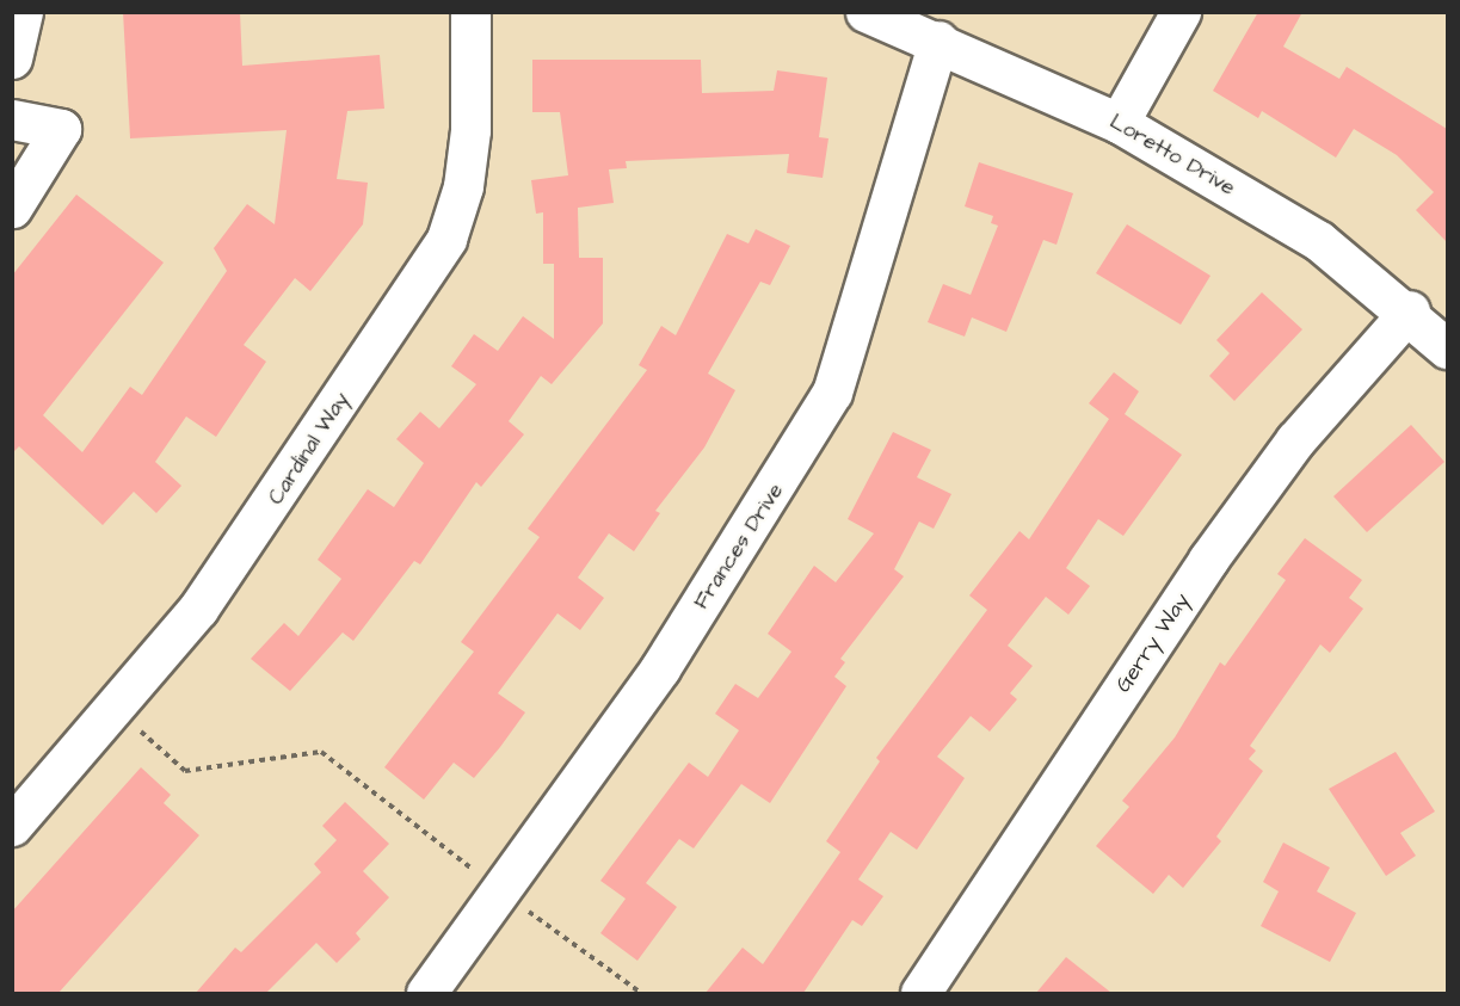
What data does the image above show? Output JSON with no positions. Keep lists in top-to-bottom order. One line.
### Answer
{"streets":{"street":["Loretto Drive","Cardinal Way","Frances Drive","Gerry Way"]},"crossings":[["Loretto Drive","Frances Drive"],["Loretto Drive","Gerry Way"]]}
